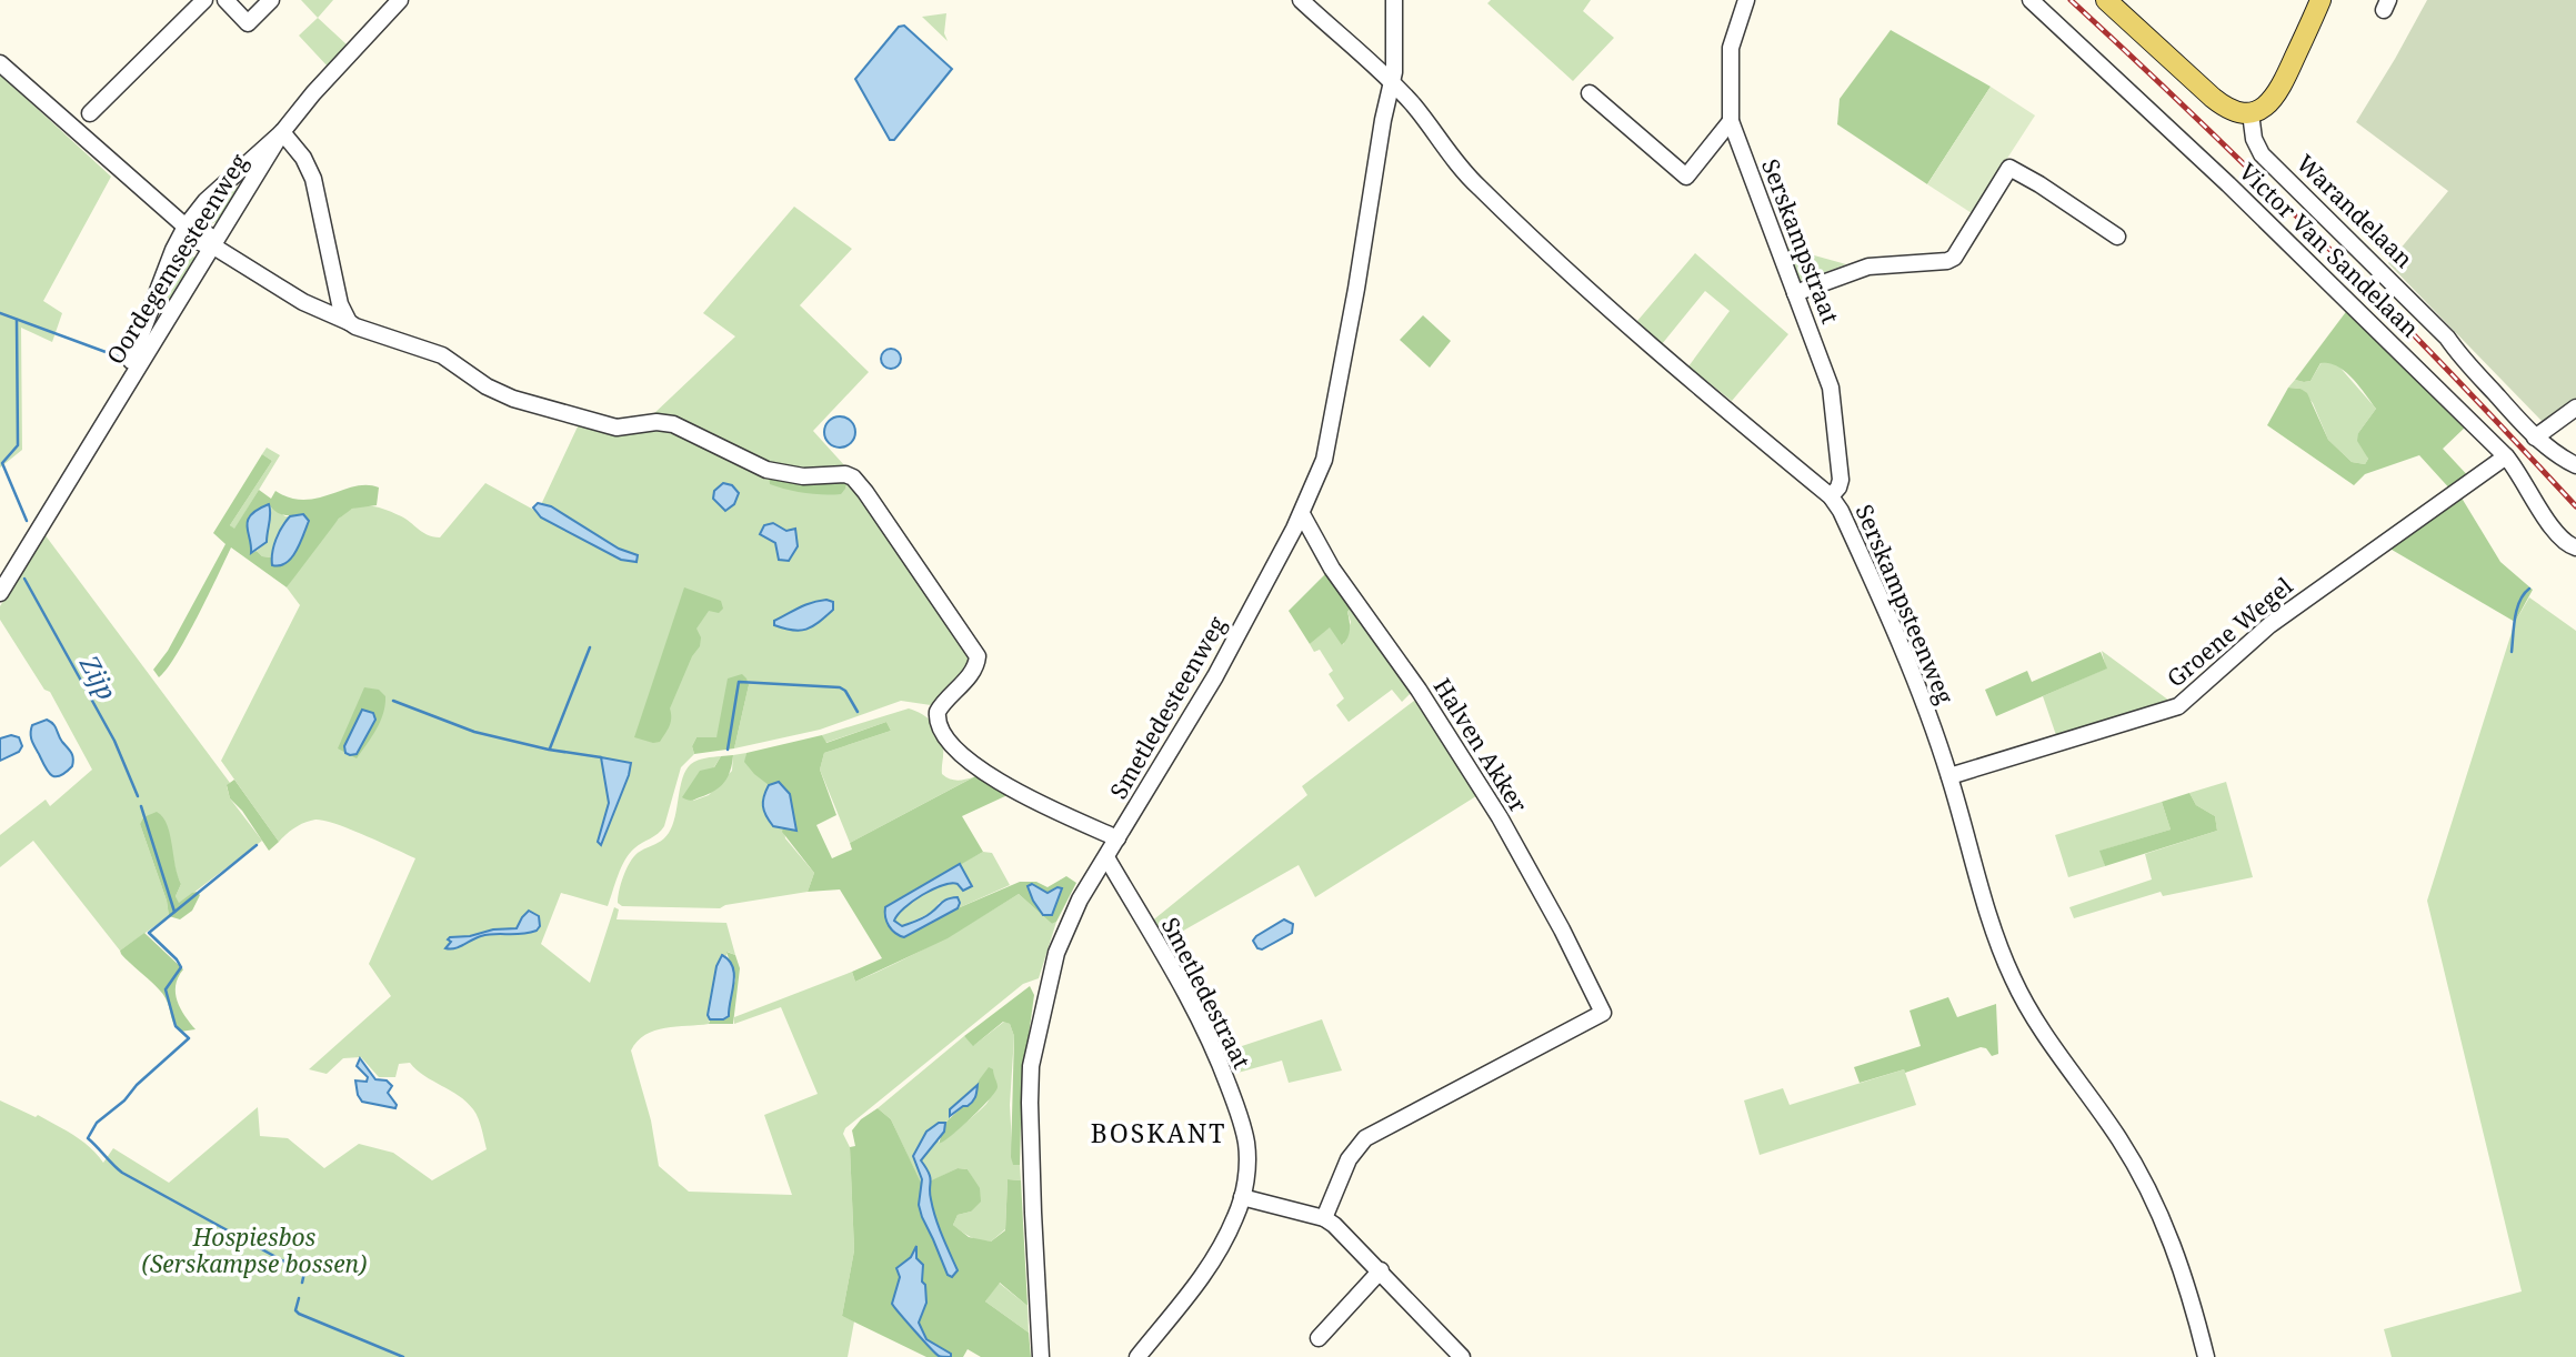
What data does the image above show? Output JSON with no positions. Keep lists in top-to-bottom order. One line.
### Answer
{"streets":{"street":["Warandelaan","Serskampstraat","Victor Van Sandelaan","Oordegemsesteenweg","Serskampsteenweg","Groene Wegel","Smetledesteenweg","Halven Akker","Smetledestraat"]},"crossings":[["Serskampstraat","Serskampsteenweg"],["Victor Van Sandelaan","Groene Wegel"],["Serskampsteenweg","Groene Wegel"],["Serskampsteenweg","Smetledesteenweg"],["Smetledesteenweg","Halven Akker"],["Smetledesteenweg","Smetledestraat"]],"districts":["BOSKANT"],"water":["Zijp"],"parks":["Hospiesbos (Serskampse bossen)"]}
